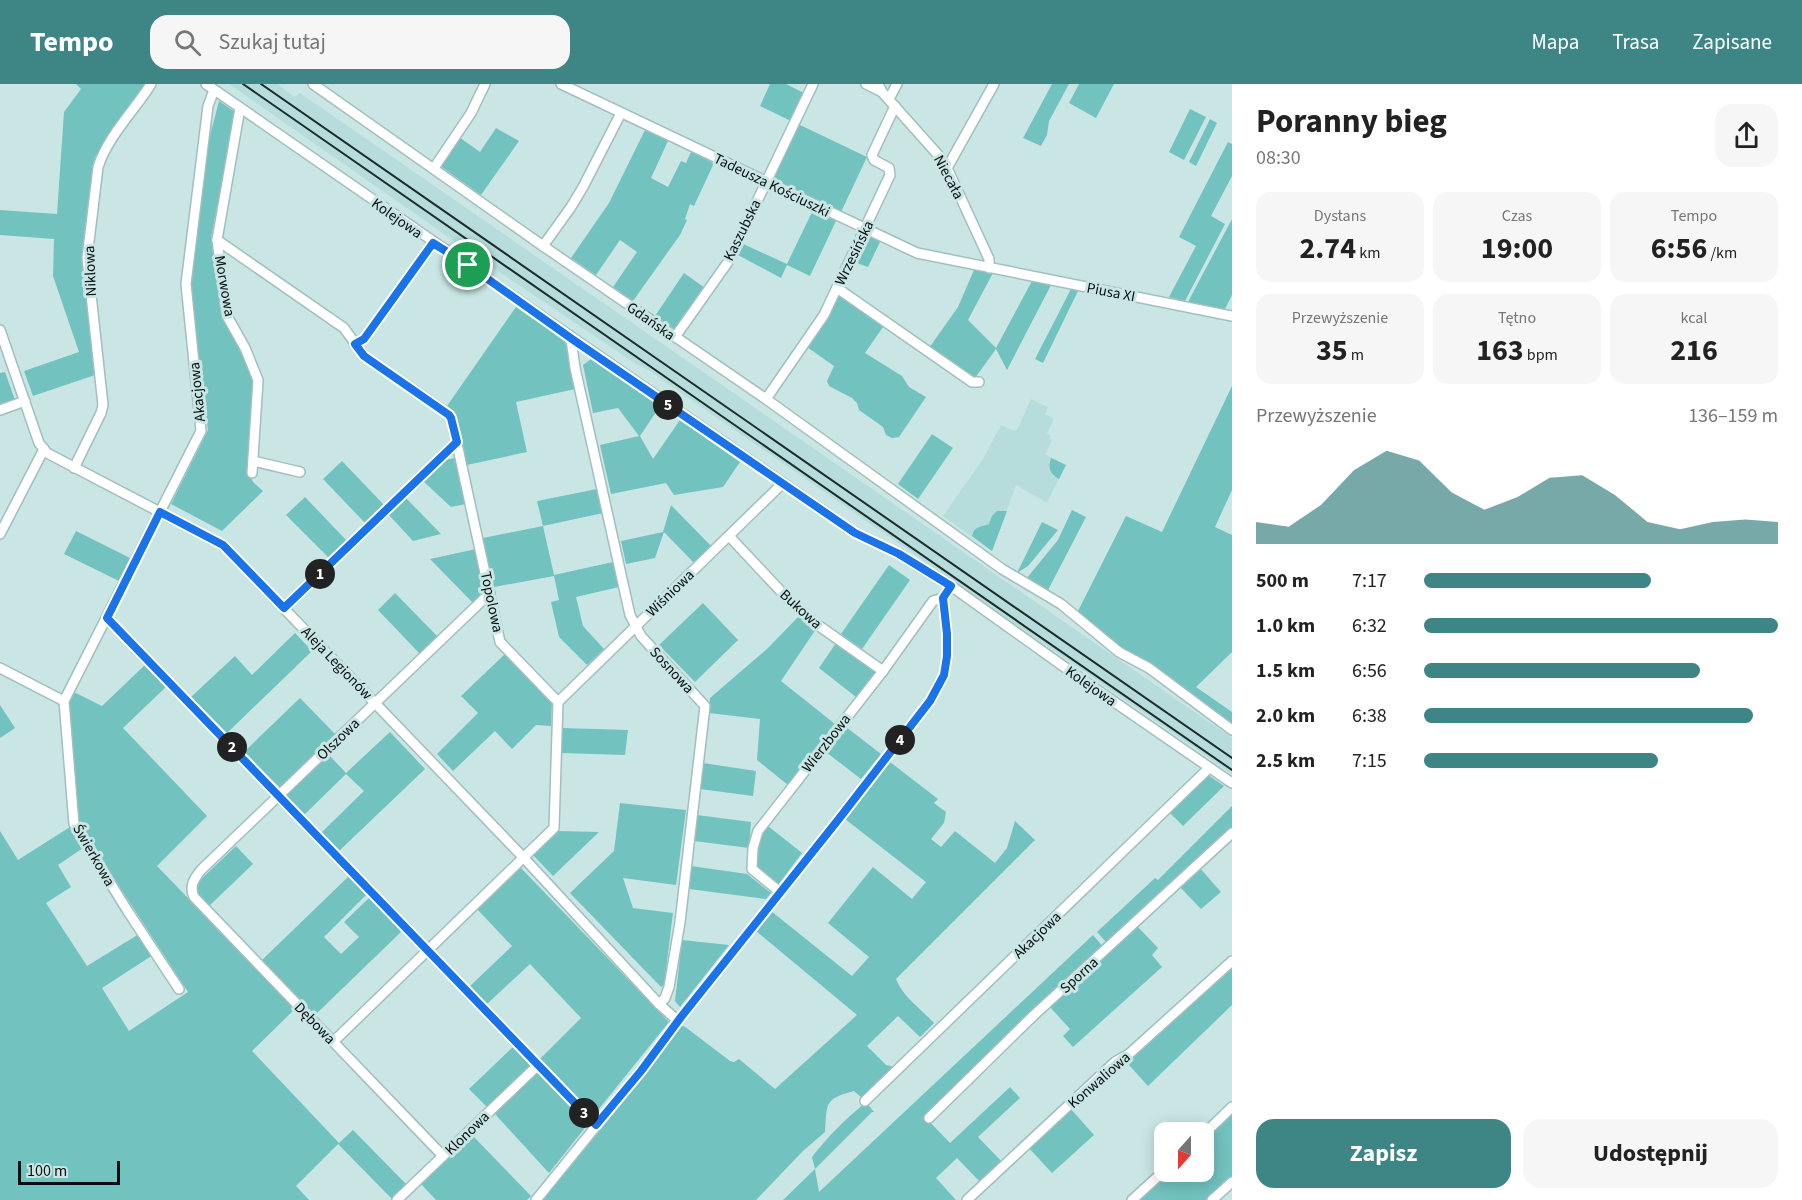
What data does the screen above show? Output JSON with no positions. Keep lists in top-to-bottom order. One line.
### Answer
{"streets":{"street":["Niecała","Tadeusza Kościuszki","Kolejowa","Kaszubska","Wrzesińska","Niklowa","Morwowa","Piusa XI","Gdańska","Akacjowa","Wiśniowa","Topolowa","Bukowa","Aleja Legionów","Sosnowa","Olszowa","Wierzbowa","Świerkowa","Sporna","Dębowa","Konwaliowa","Klonowa"]},"crossings":[["Niecała","Tadeusza Kościuszki"],["Niecała","Wrzesińska"],["Niecała","Piusa XI"],["Tadeusza Kościuszki","Kaszubska"],["Tadeusza Kościuszki","Wrzesińska"],["Tadeusza Kościuszki","Piusa XI"],["Kolejowa","Morwowa"],["Kolejowa","Akacjowa"],["Kolejowa","Wiśniowa"],["Kolejowa","Sosnowa"],["Kaszubska","Gdańska"],["Wrzesińska","Gdańska"],["Niklowa","Aleja Legionów"],["Morwowa","Topolowa"],["Akacjowa","Aleja Legionów"],["Akacjowa","Świerkowa"],["Wiśniowa","Topolowa"],["Wiśniowa","Bukowa"],["Wiśniowa","Sosnowa"],["Topolowa","Olszowa"],["Bukowa","Wierzbowa"],["Aleja Legionów","Sosnowa"],["Aleja Legionów","Olszowa"],["Olszowa","Dębowa"],["Dębowa","Klonowa"]],"scale_bar":"100 m","north":"bottom","page":{"header":"Tempo","search":"Szukaj tutaj","nav":["Mapa","Trasa","Zapisane"],"heading":["Poranny bieg","08:30"],"stats":[["Dystans","2.74 km"],["Czas","19:00"],["Tempo","6:56 /km"],["Przewyższenie","35 m"],["Tętno","163 bpm"],["kcal","216"]],"pins":["5","1","4","2","3"],"chart":["Przewyższenie","136–159 m"],"list":[{"name":"500 m","note":"7:17"},{"name":"1.0 km","note":"6:32"},{"name":"1.5 km","note":"6:56"},{"name":"2.0 km","note":"6:38"},{"name":"2.5 km","note":"7:15"}],"buttons":["Zapisz","Udostępnij"],"scale":"100 m"}}
